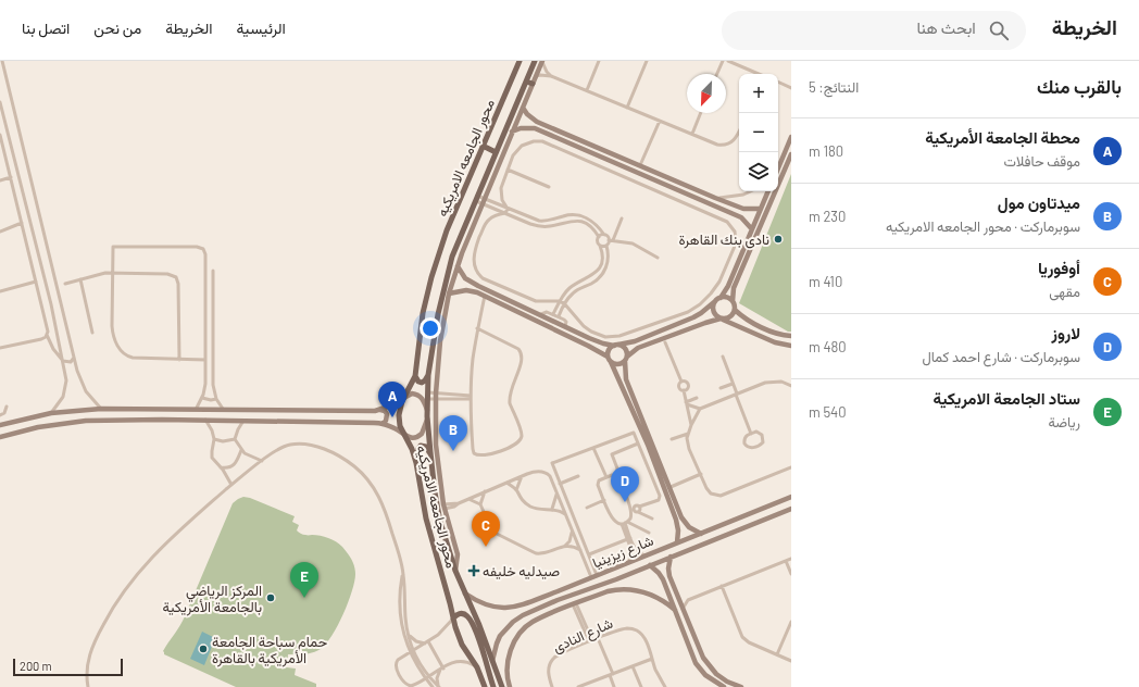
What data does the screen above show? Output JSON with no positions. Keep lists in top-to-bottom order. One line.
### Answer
{"streets":{"main road":["محور الجامعه الامريكيه"],"street":["شارع زيزينيا","شارع النادى"]},"crossings":[["محور الجامعه الامريكيه","شارع زيزينيا"]],"places":{"other":["نادى بنك القاهرة","المركز الرياضي بالجامعة الأمريكية","حمام سباحة الجامعة الأمريكية بالقاهرة"],"health":["صيدليه خليفه"]},"scale_bar":"200 m","north":"bottom left","page":{"header":"الخريطة","search":"ابحث هنا","nav":["الرئيسية","الخريطة","من نحن","اتصل بنا"],"heading":["بالقرب منك","النتائج: 5"],"map_buttons":["+","−"],"list":[{"mark":"A","name":"محطة الجامعة الأمريكية","note":"موقف حافلات","value":"180 m"},{"mark":"B","name":"ميدتاون مول","note":"سوبرماركت · محور الجامعه الامريكيه","value":"230 m"},{"mark":"C","name":"أوفوريا","note":"مقهى","value":"410 m"},{"mark":"D","name":"لاروز","note":"سوبرماركت · شارع احمد كمال","value":"480 m"},{"mark":"E","name":"ستاد الجامعة الامريكية","note":"رياضة","value":"540 m"}],"pins":["A","B","D","C","E"],"scale":"200 m"}}
